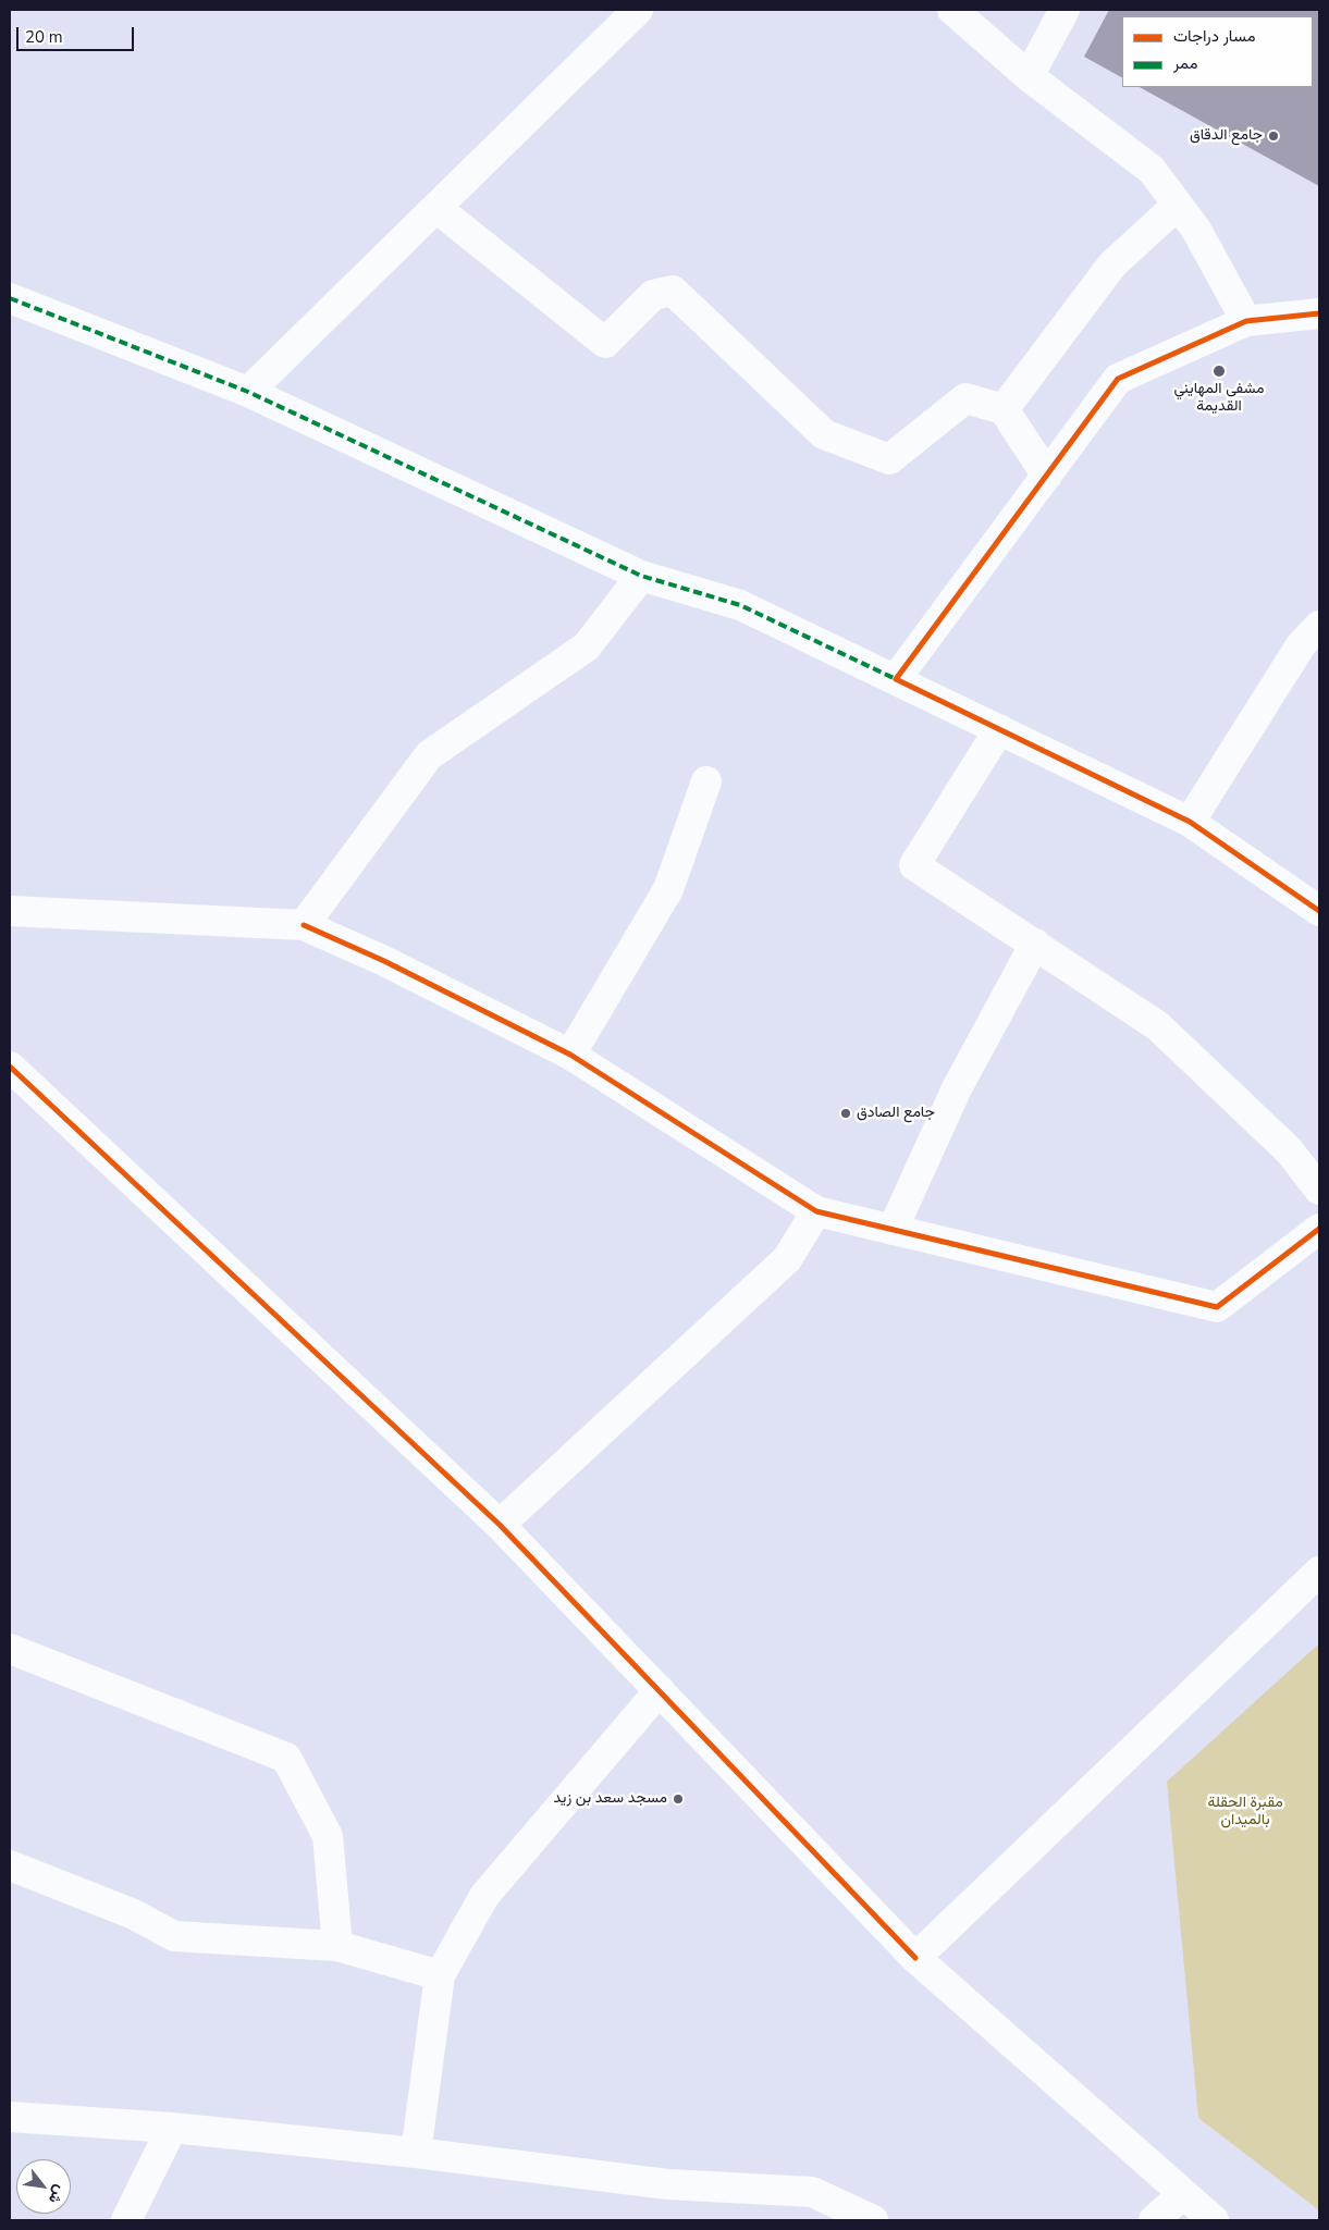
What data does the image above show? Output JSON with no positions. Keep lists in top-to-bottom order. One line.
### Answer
{"parks":["مقبرة الحقلة بالميدان"],"places":["جامع الدقاق","مشفى المهايني القديمة","جامع الصادق","مسجد سعد بن زيد"],"legend":["مسار دراجات","ممر"],"scale_bar":"20 m","north":"bottom right"}
